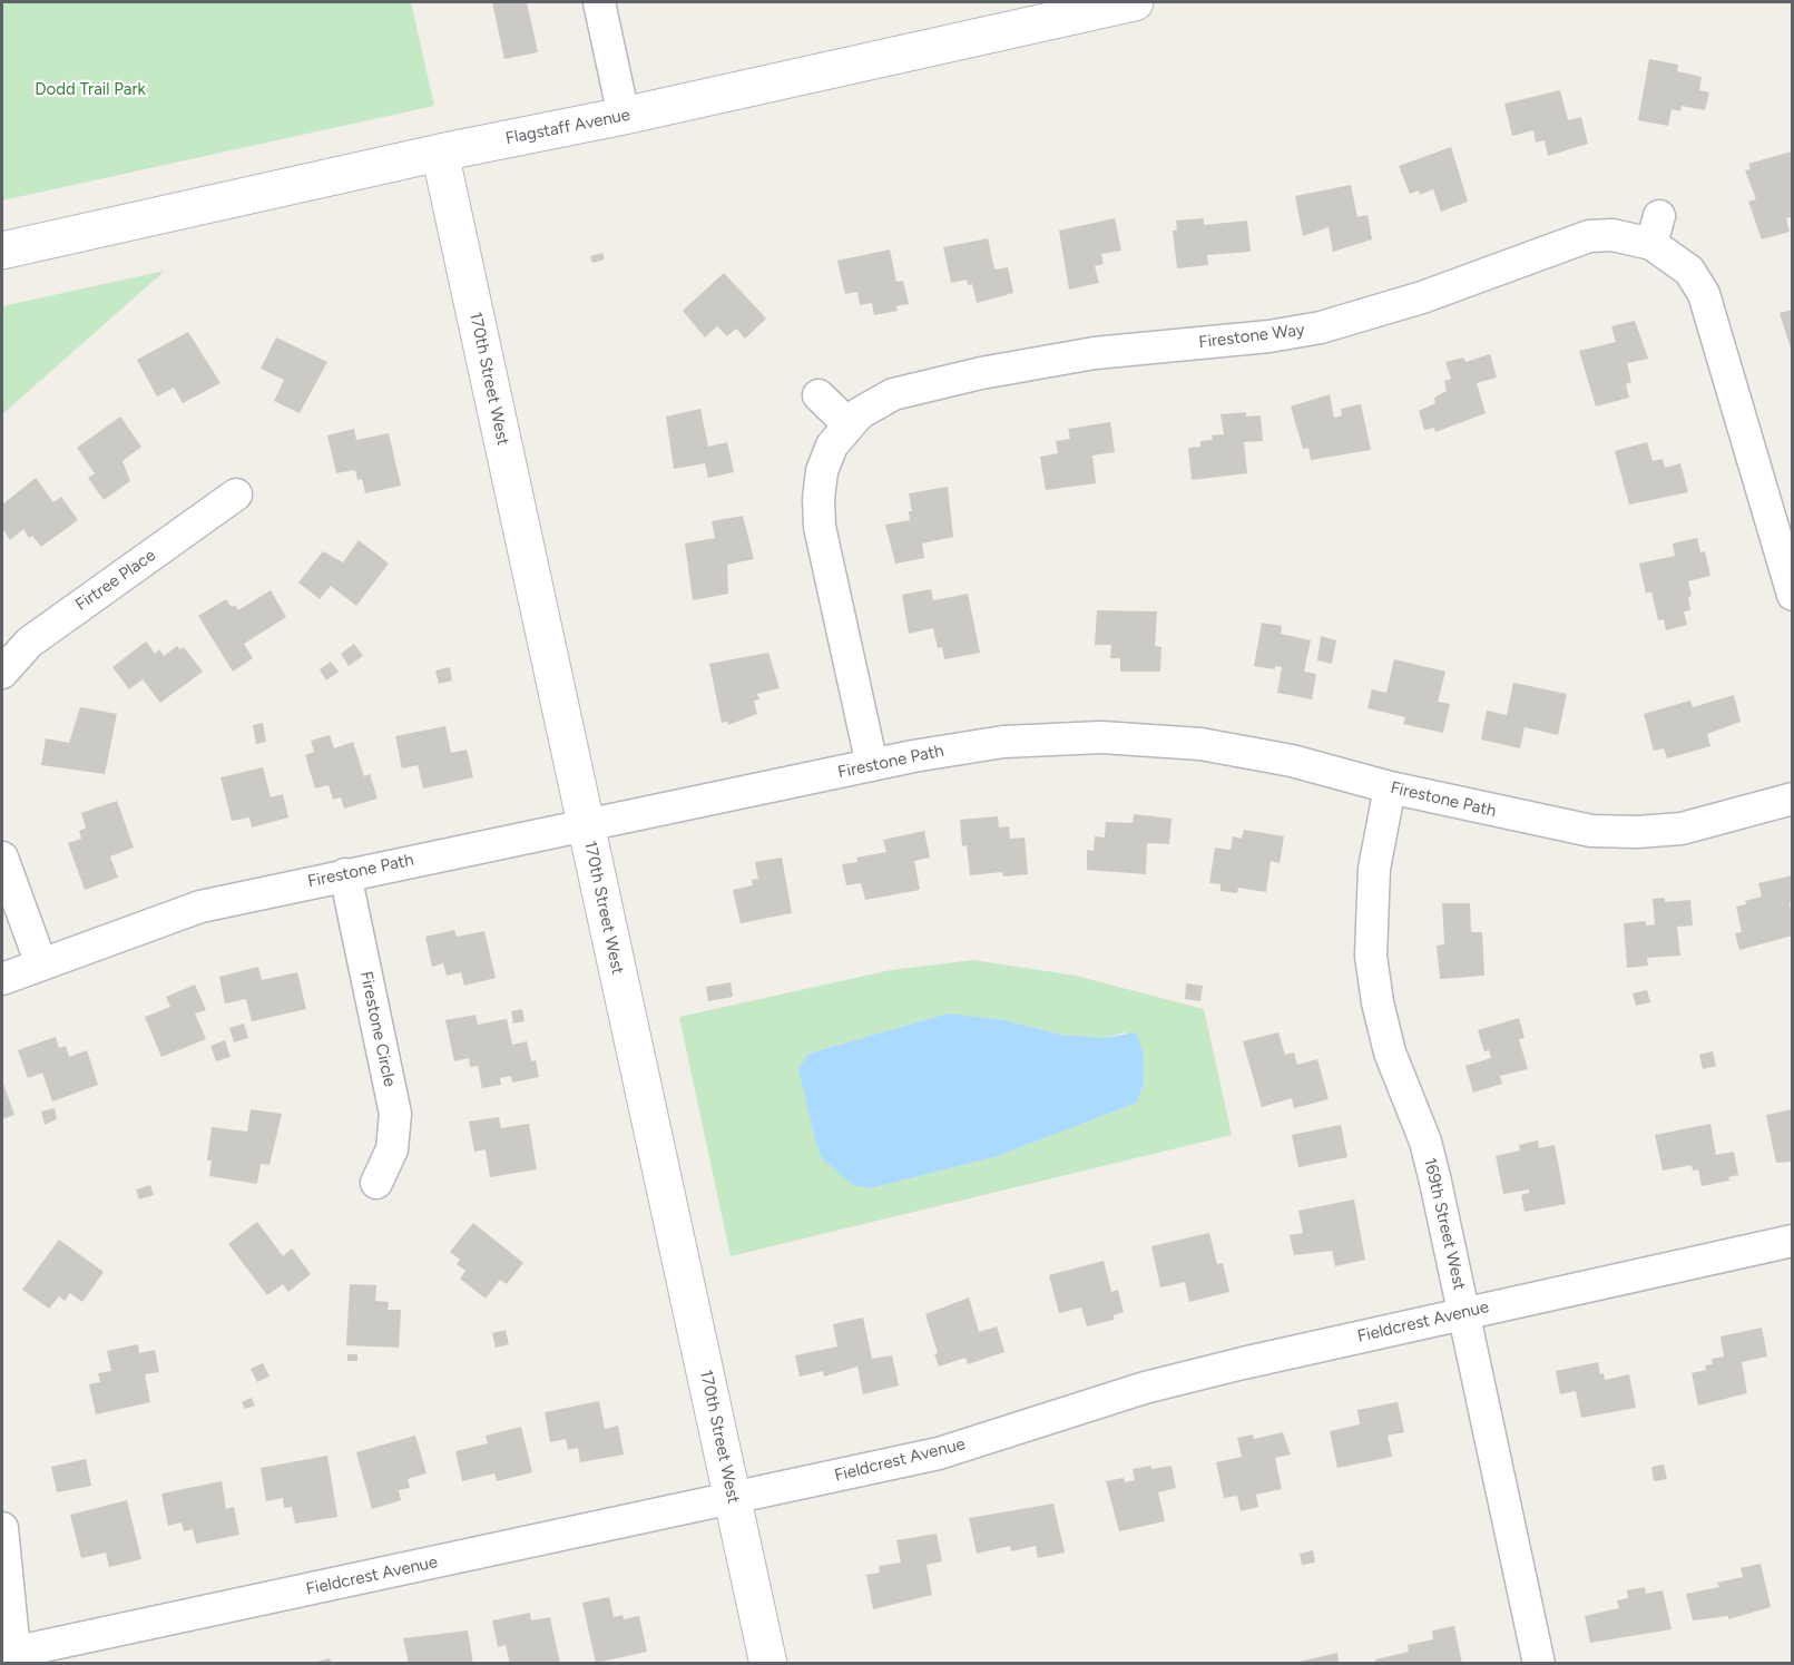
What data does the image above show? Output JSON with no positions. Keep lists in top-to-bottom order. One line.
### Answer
{"streets":{"street":["Flagstaff Avenue","Firestone Way","170th Street West","Firtree Place","Firestone Path","Firestone Circle","169th Street West","Fieldcrest Avenue"]},"crossings":[["Flagstaff Avenue","170th Street West"],["Firestone Way","Firestone Path"],["170th Street West","Firestone Path"],["170th Street West","Fieldcrest Avenue"],["Firestone Path","Firestone Circle"],["Firestone Path","169th Street West"],["169th Street West","Fieldcrest Avenue"]],"parks":["Dodd Trail Park"]}
